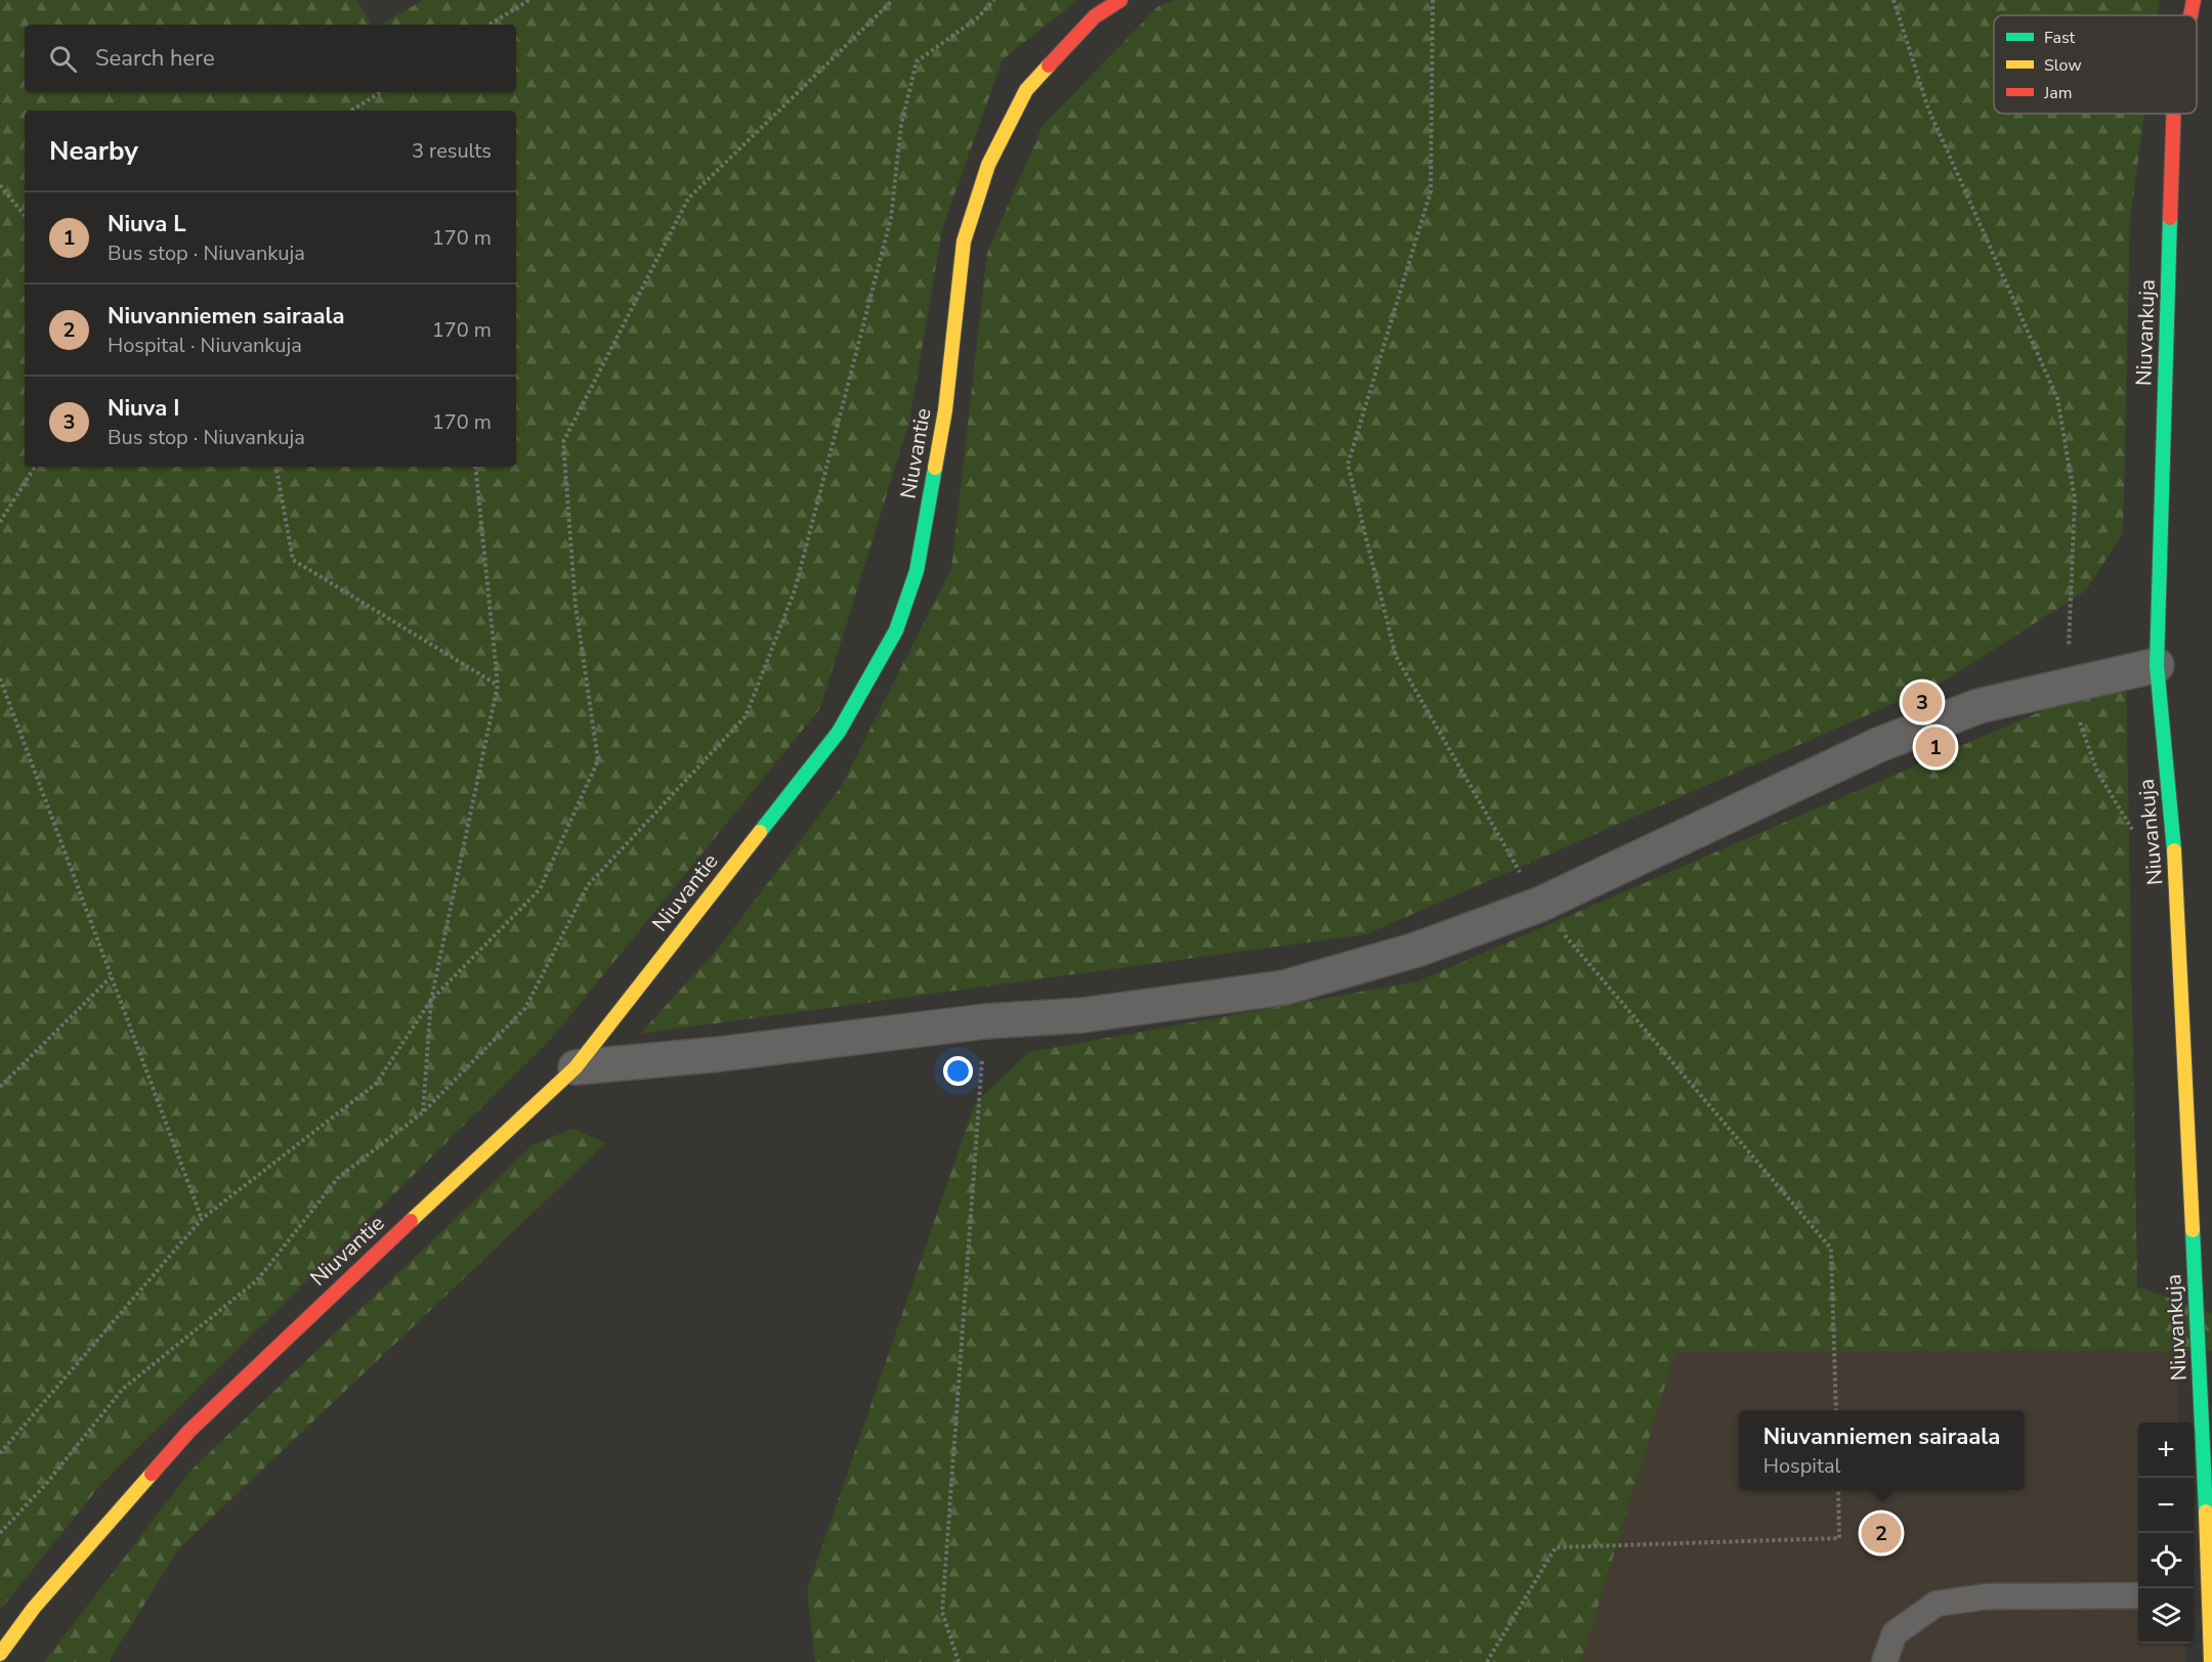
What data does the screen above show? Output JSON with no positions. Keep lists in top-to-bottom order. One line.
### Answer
{"streets":{"street":["Niuvankuja","Niuvantie"]},"legend":["Fast","Slow","Jam"],"page":{"search":"Search here","heading":["Nearby","3 results"],"list":[{"mark":"1","name":"Niuva L","note":"Bus stop · Niuvankuja","value":"170 m"},{"mark":"2","name":"Niuvanniemen sairaala","note":"Hospital · Niuvankuja","value":"170 m"},{"mark":"3","name":"Niuva I","note":"Bus stop · Niuvankuja","value":"170 m"}],"pins":["3","1","2"],"popup":["Niuvanniemen sairaala","Hospital"],"map_buttons":["+","−"]}}
